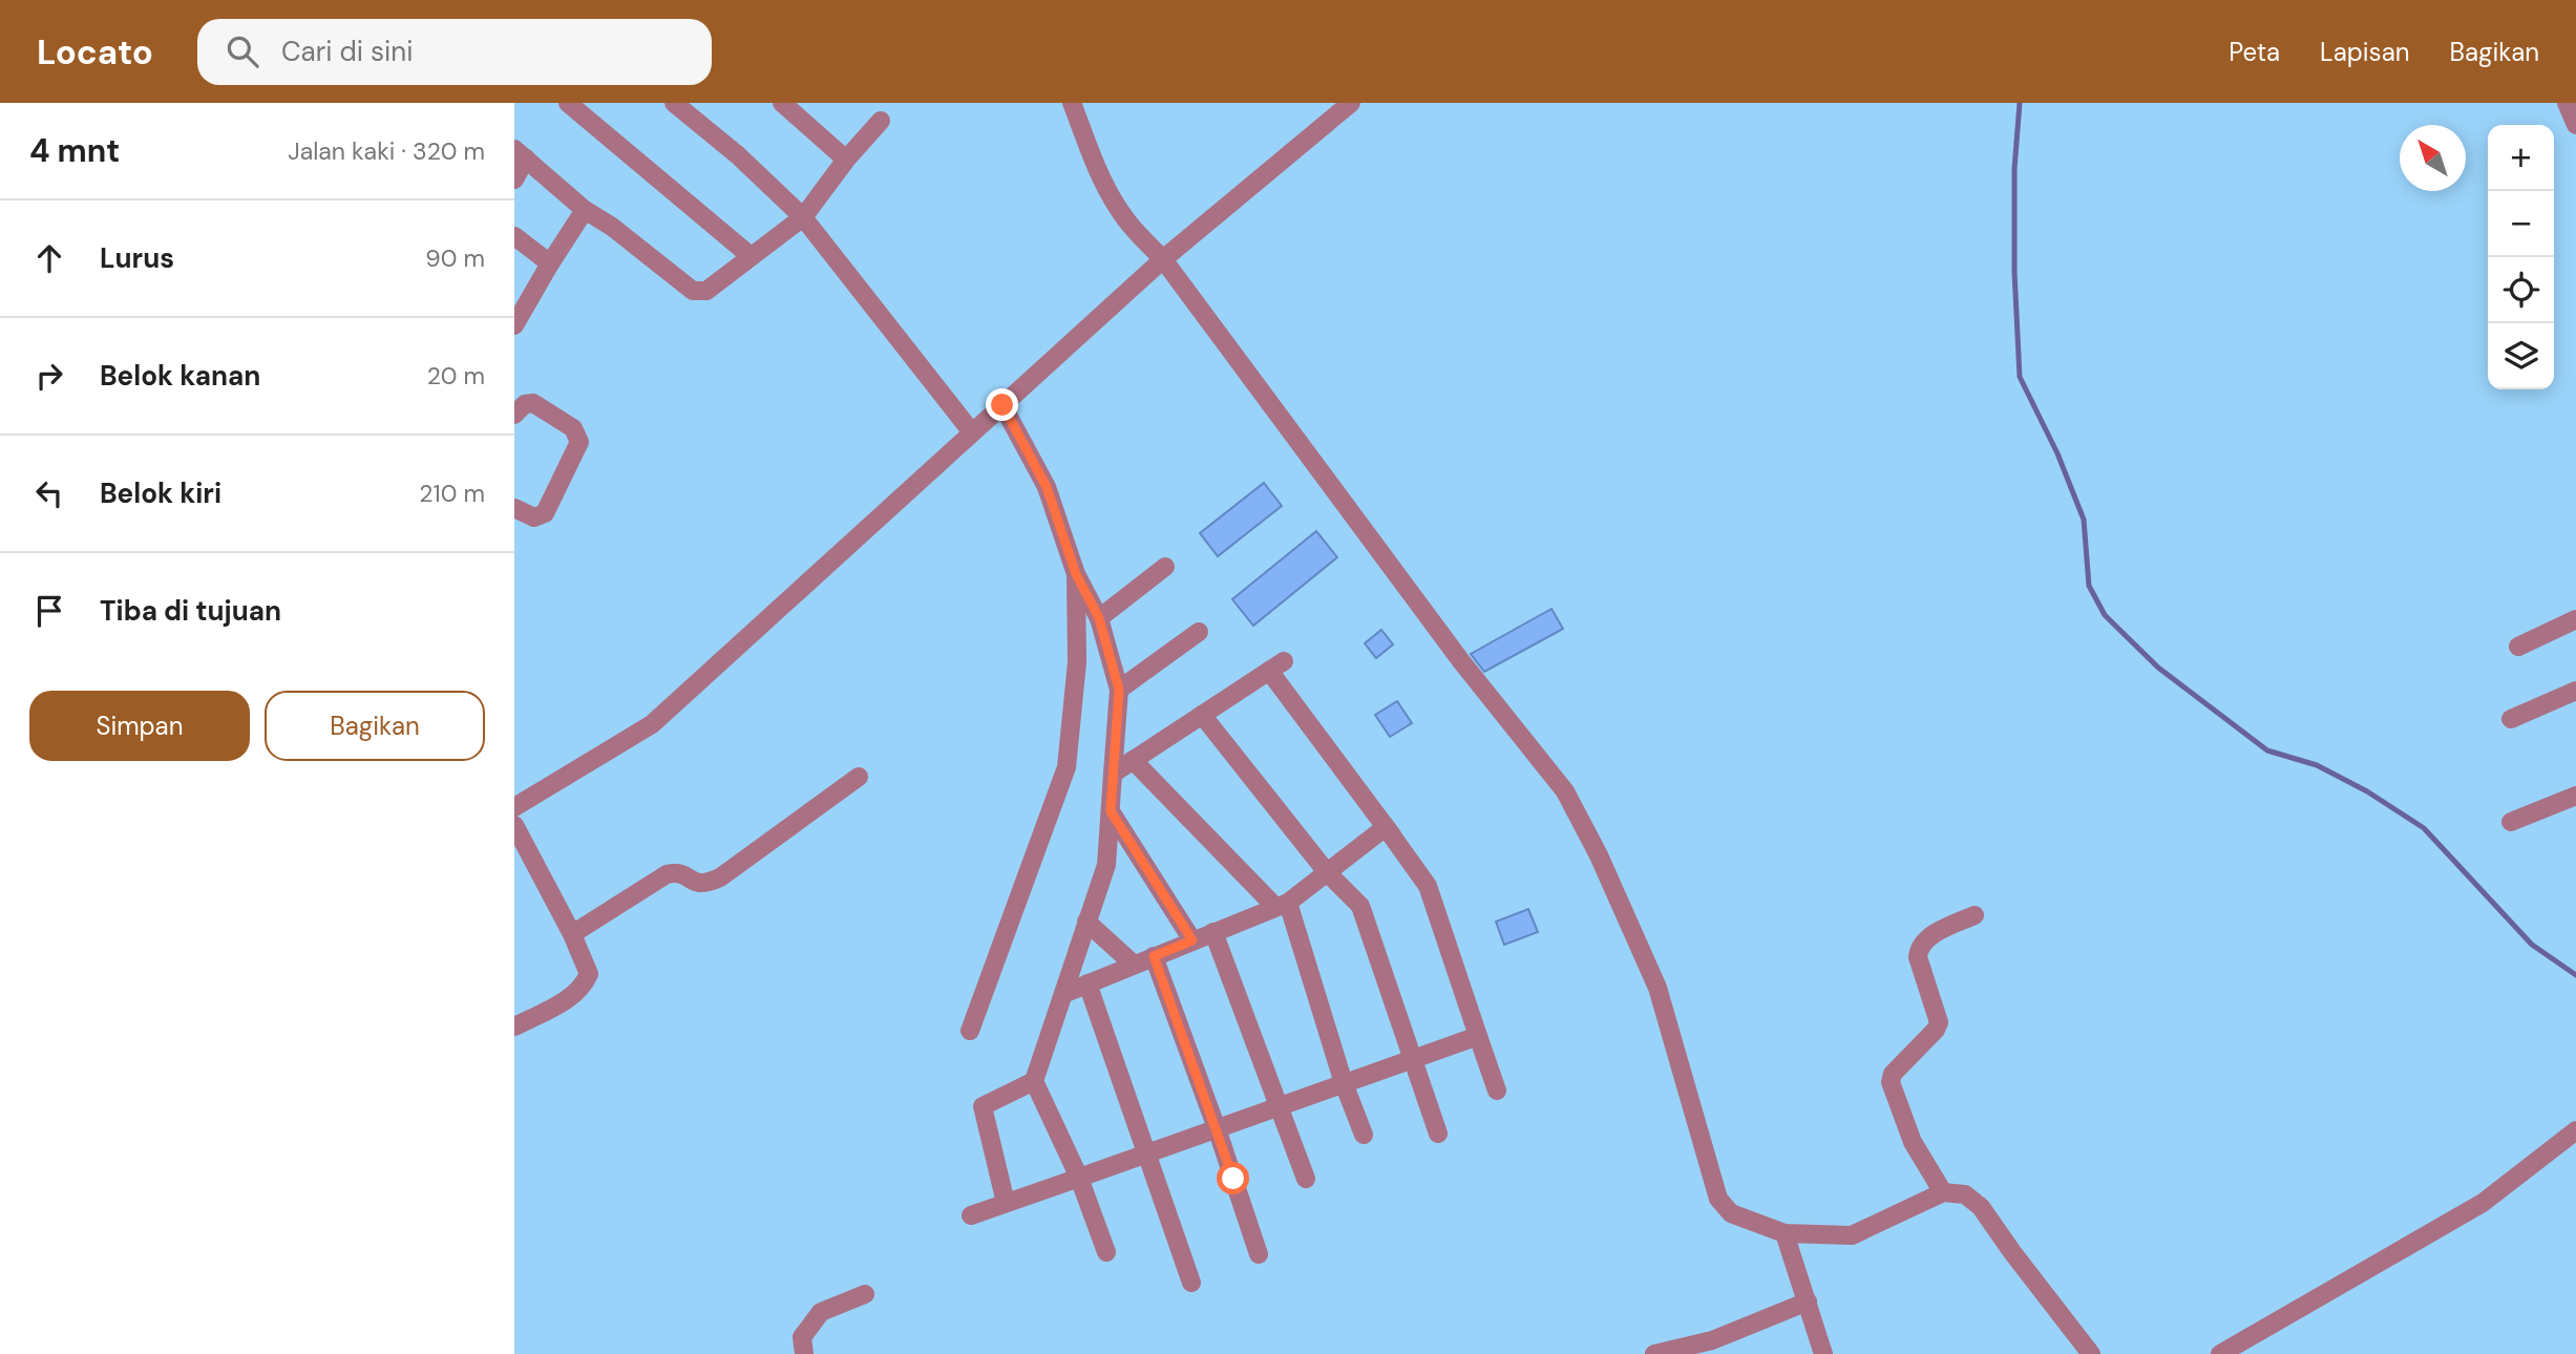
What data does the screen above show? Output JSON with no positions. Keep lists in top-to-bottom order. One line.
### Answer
{"north":"top left","page":{"header":"Locato","search":"Cari di sini","nav":["Peta","Lapisan","Bagikan"],"heading":["4 mnt","Jalan kaki · 320 m"],"map_buttons":["+","−"],"list":[["Lurus","90 m"],["Belok kanan","20 m"],["Belok kiri","210 m"],"Tiba di tujuan"],"buttons":["Simpan","Bagikan"]}}
